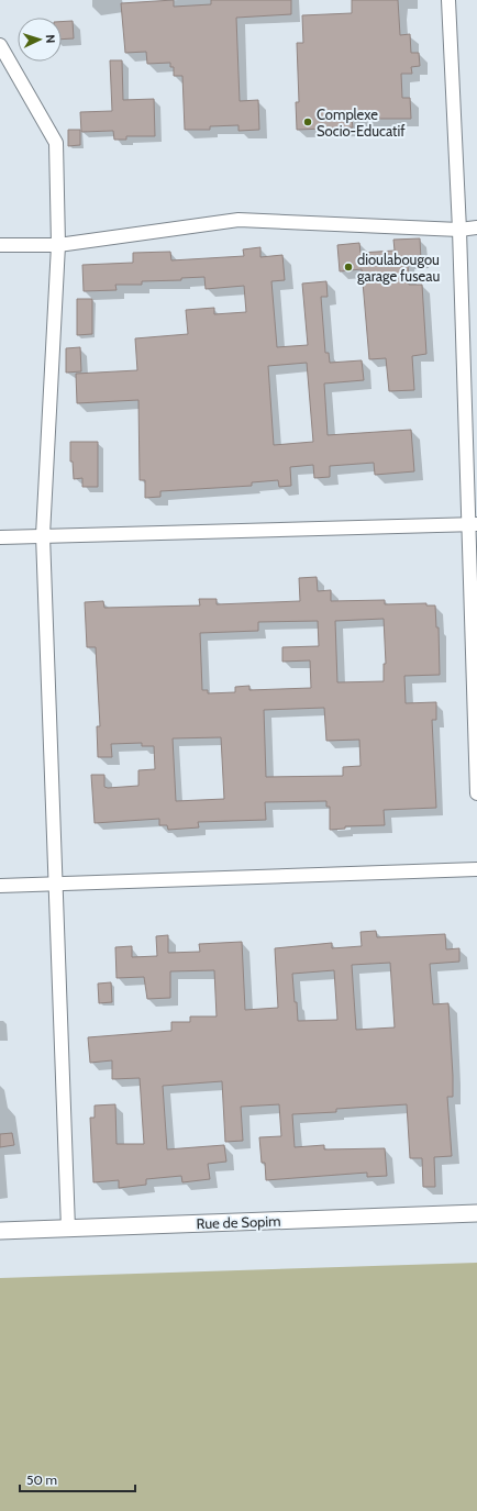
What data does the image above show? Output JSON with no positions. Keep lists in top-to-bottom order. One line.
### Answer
{"streets":{"street":["Rue de Sopim"]},"places":["Complexe Socio-Educatif","dioulabougou garage fuseau"],"scale_bar":"50 m","north":"right"}
